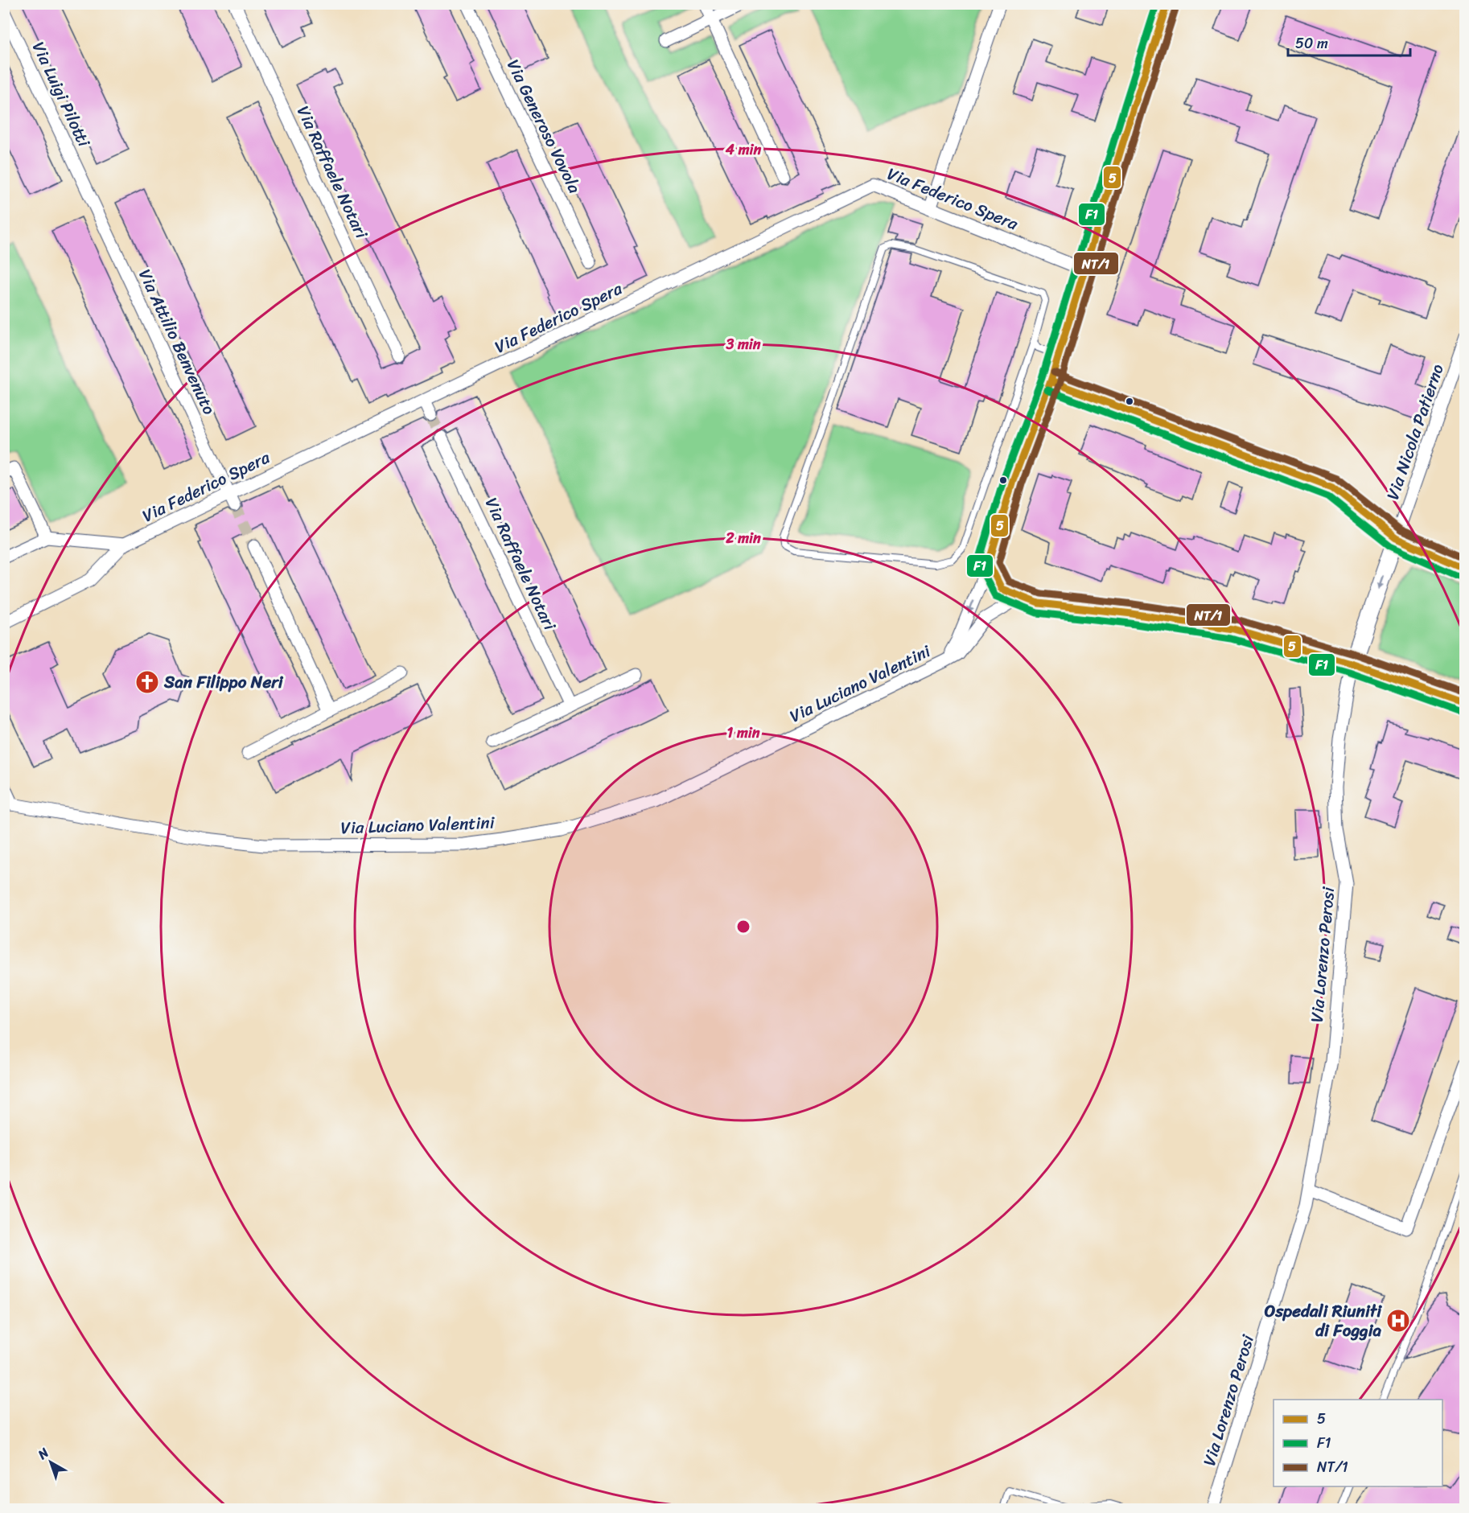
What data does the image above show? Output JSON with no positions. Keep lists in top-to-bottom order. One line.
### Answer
{"streets":{"street":["Via Luigi Pilotti","Via Generoso Vovola","Via Raffaele Notari","Via Federico Spera","Via Attilio Benvenuto","Via Nicola Patierno","Via Luciano Valentini","Via Lorenzo Perosi"]},"crossings":[["Via Luigi Pilotti","Via Attilio Benvenuto"],["Via Federico Spera","Via Attilio Benvenuto"]],"places":{"church":["San Filippo Neri"],"hospital":["Ospedali Riuniti di Foggia"]},"lines":["transit line 5","transit line F1","transit line NT/1"],"legend":["5","F1","NT/1"],"scale_bar":"50 m","north":"top left","rings":["4 min","3 min","2 min","1 min"]}
